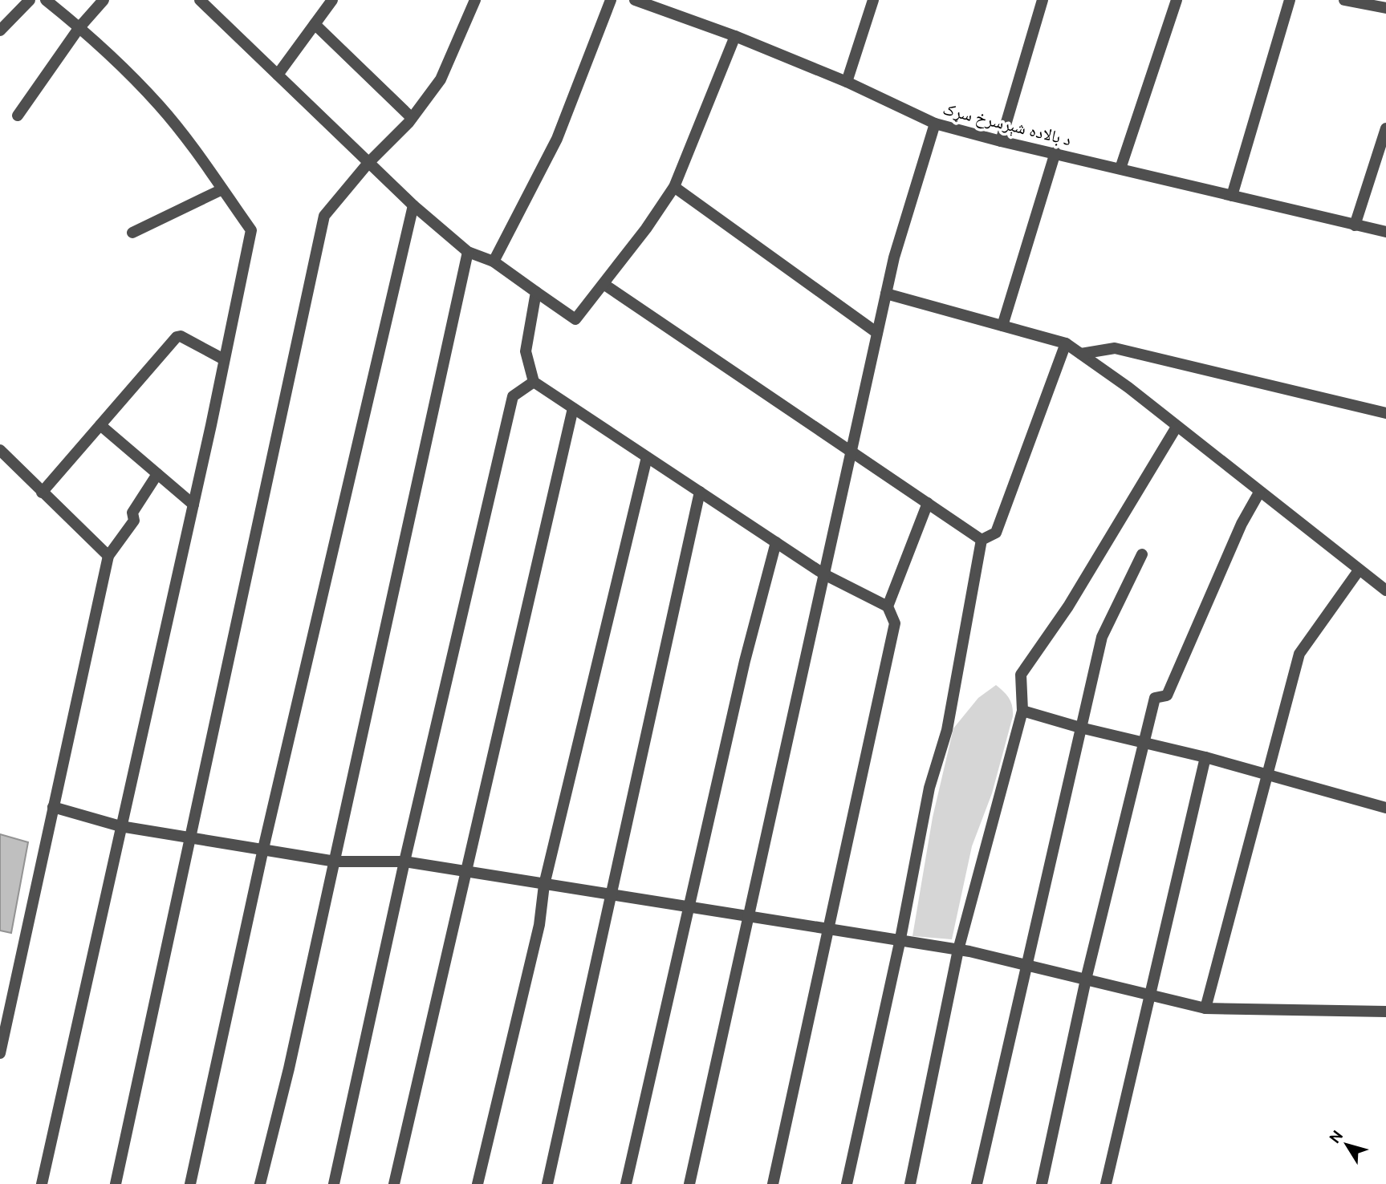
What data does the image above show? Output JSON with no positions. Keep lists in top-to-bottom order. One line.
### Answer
{"streets":{"street":["د بالاده شېرسرخ سړک"]},"north":"top left"}
